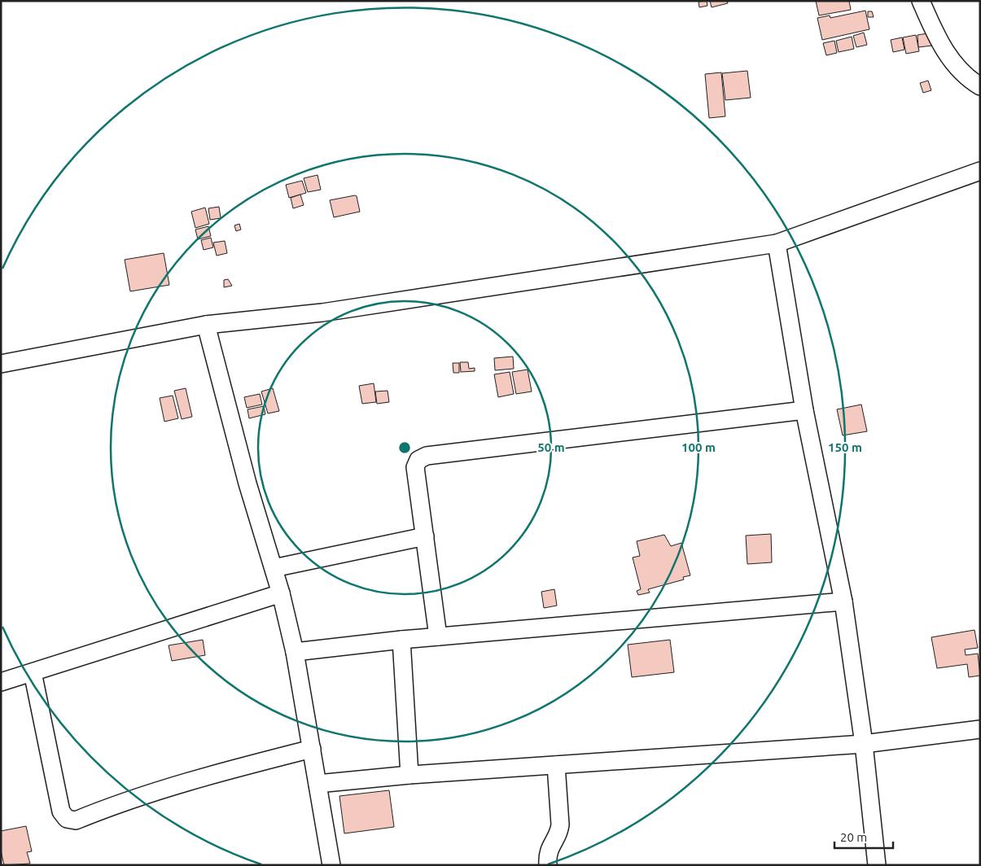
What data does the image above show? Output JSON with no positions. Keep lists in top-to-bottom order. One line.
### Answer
{"scale_bar":"20 m","rings":["50 m","100 m","150 m"]}
